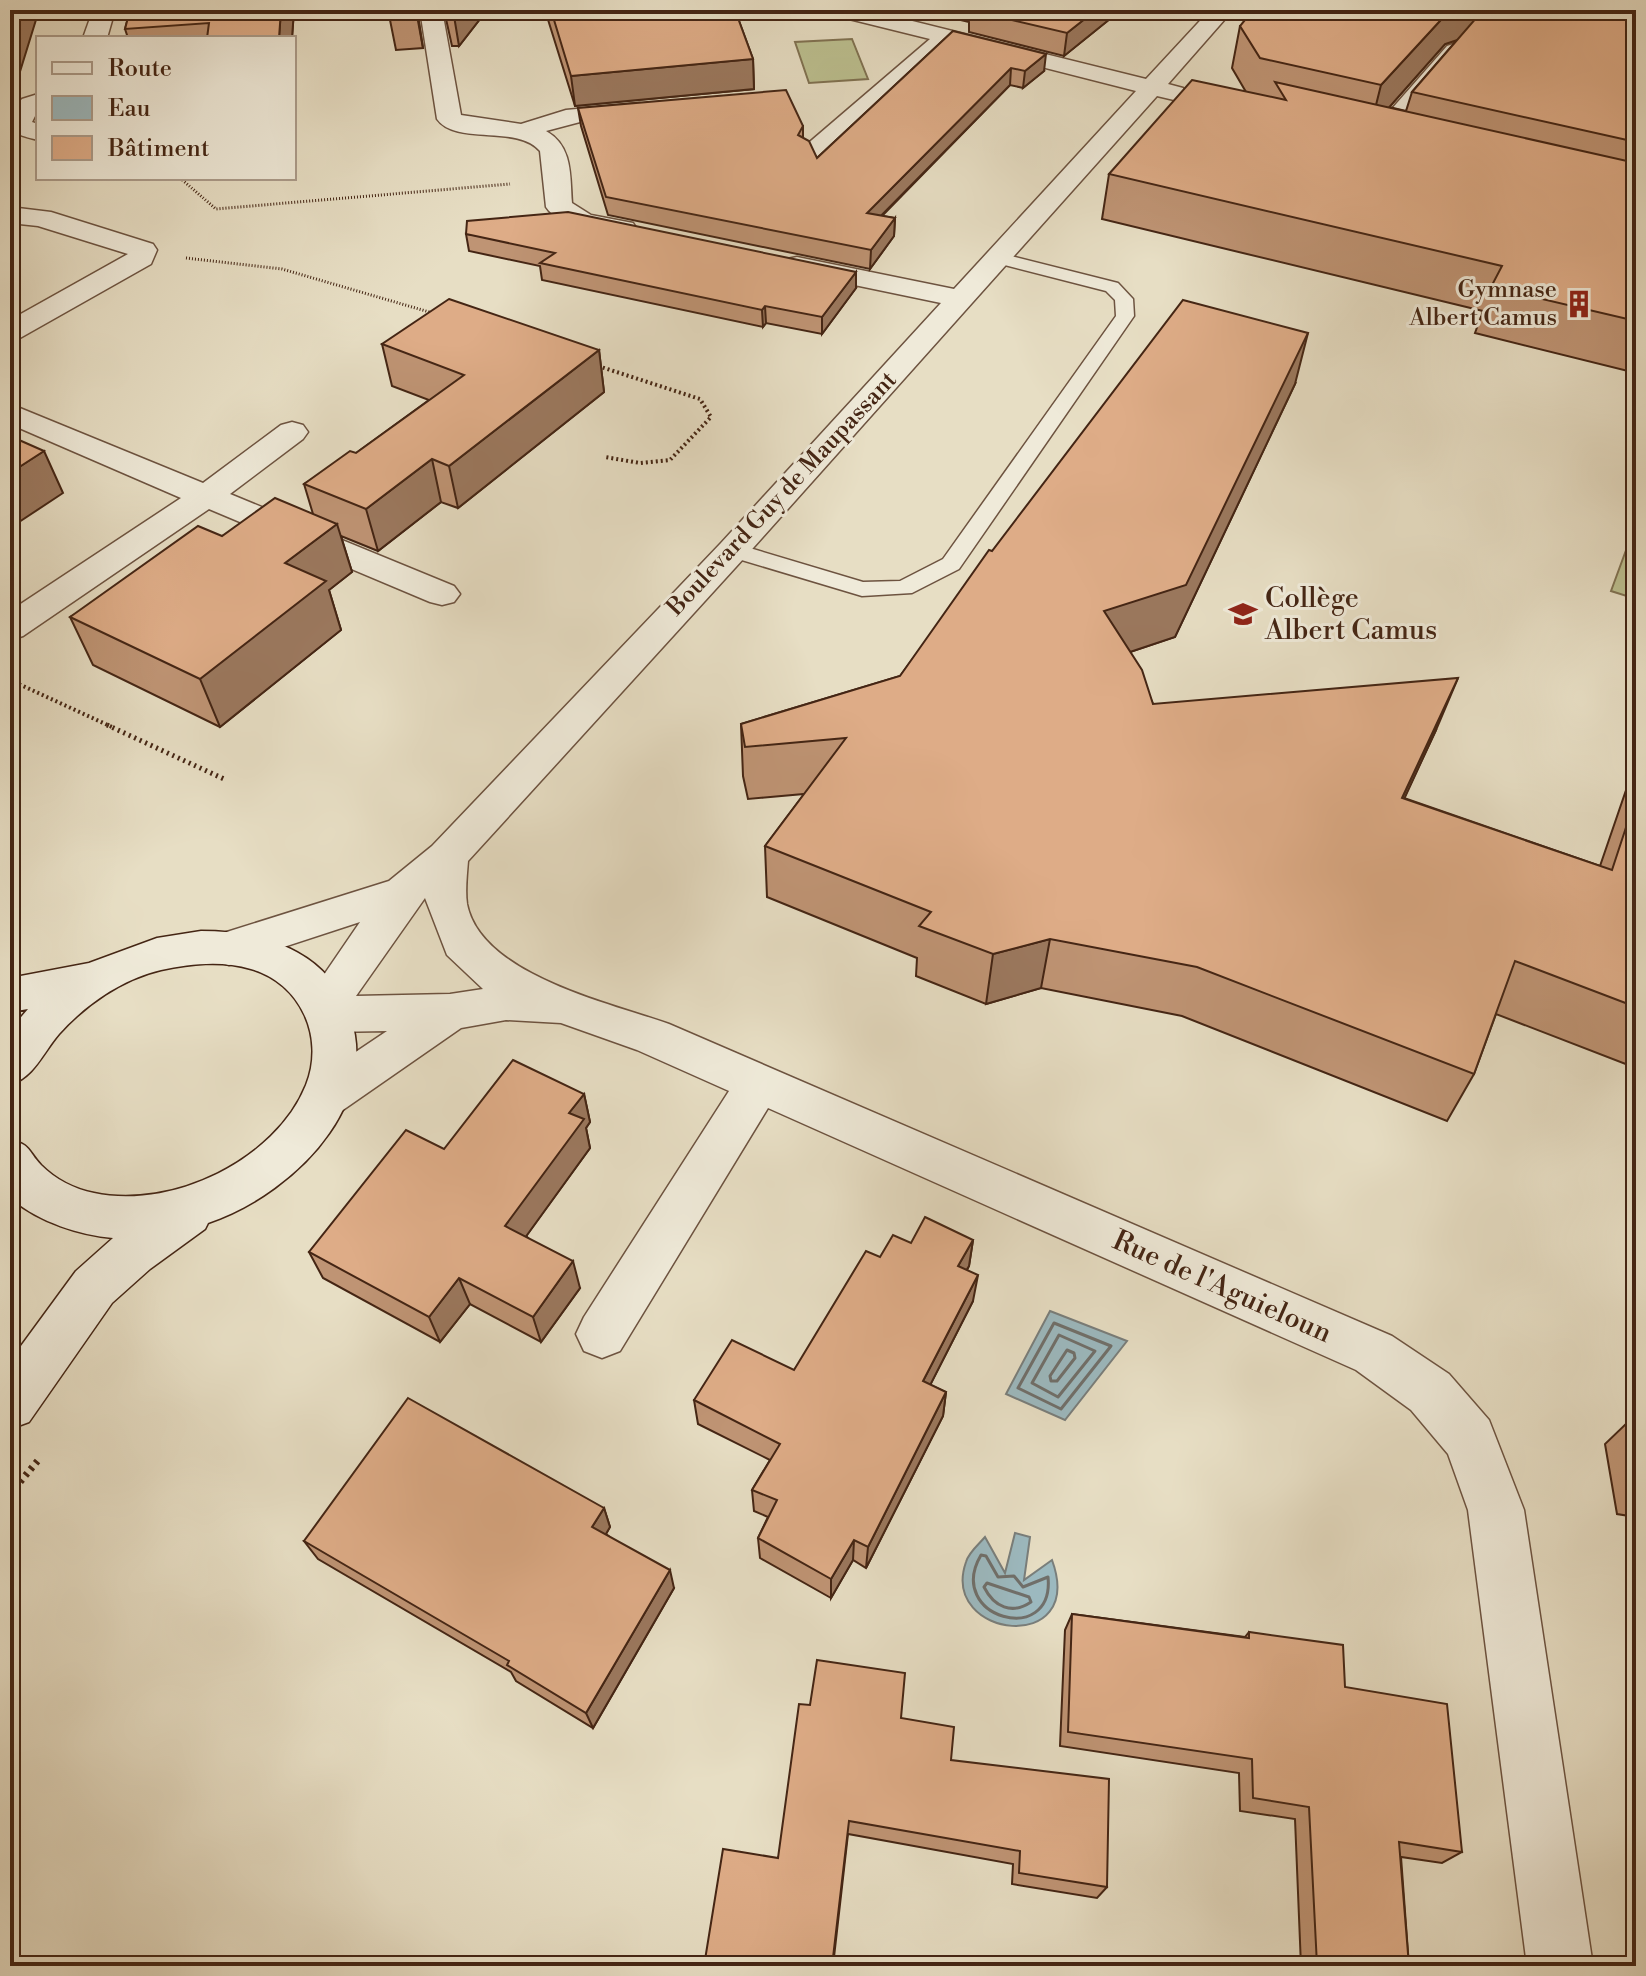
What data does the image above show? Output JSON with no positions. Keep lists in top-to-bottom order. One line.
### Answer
{"streets":{"street":["Boulevard Guy de Maupassant","Rue de l'Aguieloun"]},"places":{"building":["Gymnase Albert Camus"],"school or university":["Collège Albert Camus"]},"legend":["Route","Eau","Bâtiment"]}
